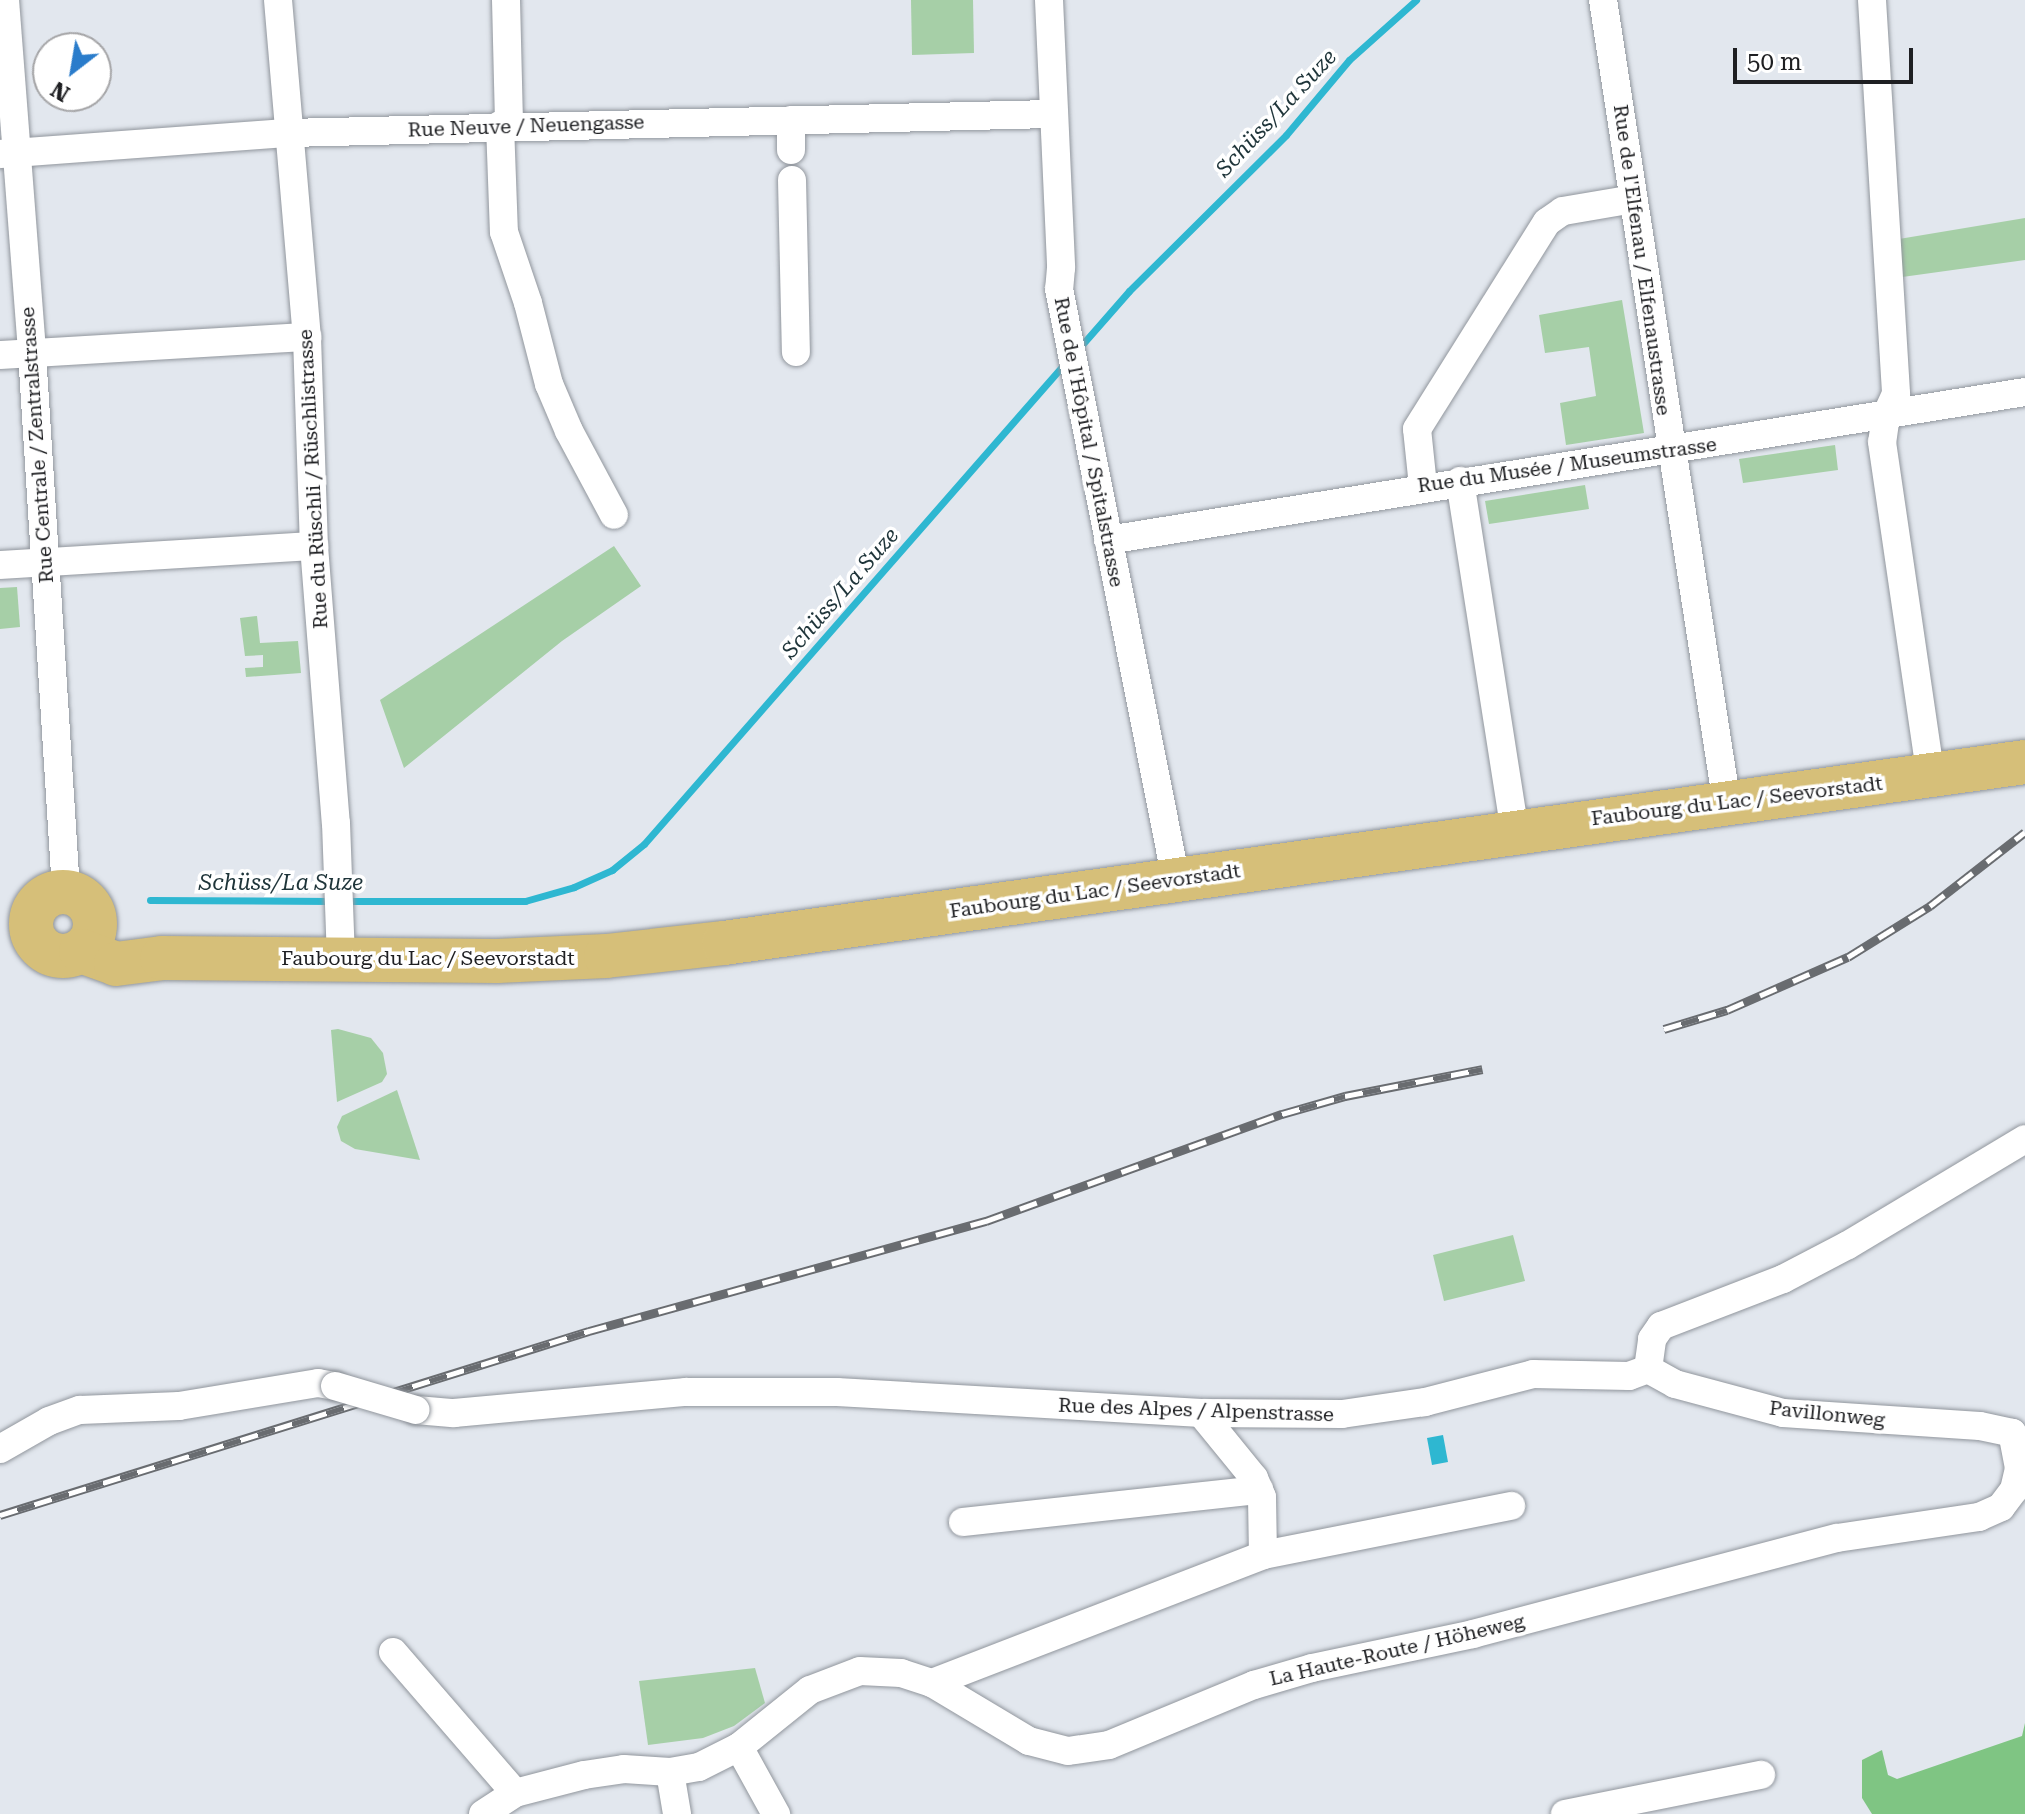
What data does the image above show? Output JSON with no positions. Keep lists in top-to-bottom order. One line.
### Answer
{"streets":{"main road":["Faubourg du Lac / Seevorstadt"],"street":["Rue Neuve / Neuengasse","Rue de l'Elfenau / Elfenaustrasse","Rue de l'Hôpital / Spitalstrasse","Rue Centrale / Zentralstrasse","Rue du Musée / Museumstrasse","Rue du Rüschli / Rüschlistrasse","Rue des Alpes / Alpenstrasse","Pavillonweg","La Haute-Route / Höheweg"]},"crossings":[["Rue Neuve / Neuengasse","Rue de l'Hôpital / Spitalstrasse"],["Rue Neuve / Neuengasse","Rue Centrale / Zentralstrasse"],["Rue Neuve / Neuengasse","Rue du Rüschli / Rüschlistrasse"],["Rue de l'Elfenau / Elfenaustrasse","Rue du Musée / Museumstrasse"],["Rue de l'Elfenau / Elfenaustrasse","Faubourg du Lac / Seevorstadt"],["Rue de l'Hôpital / Spitalstrasse","Rue du Musée / Museumstrasse"],["Rue de l'Hôpital / Spitalstrasse","Faubourg du Lac / Seevorstadt"],["Rue Centrale / Zentralstrasse","Faubourg du Lac / Seevorstadt"],["Rue du Rüschli / Rüschlistrasse","Faubourg du Lac / Seevorstadt"],["Rue des Alpes / Alpenstrasse","Pavillonweg"],["Pavillonweg","La Haute-Route / Höheweg"]],"water":["Schüss/La Suze"],"scale_bar":"50 m","north":"bottom left"}
